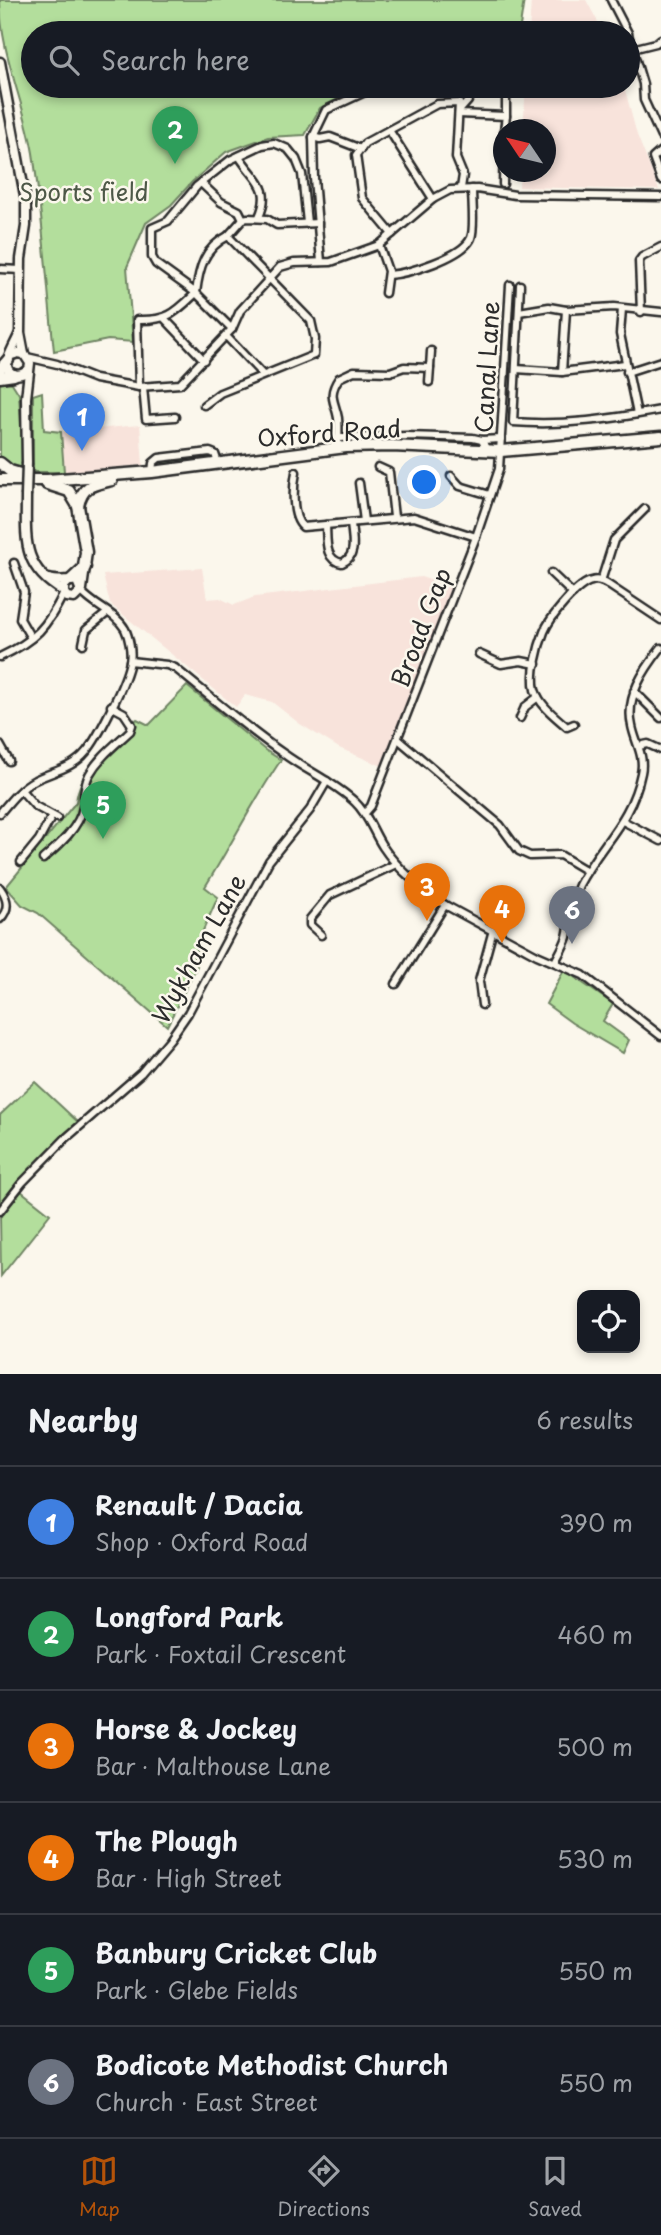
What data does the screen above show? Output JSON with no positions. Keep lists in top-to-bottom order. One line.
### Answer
{"streets":{"main road":["Oxford Road"],"street":["Canal Lane","Broad Gap","Wykham Lane"]},"crossings":[["Canal Lane","Oxford Road"],["Canal Lane","Broad Gap"],["Oxford Road","Broad Gap"]],"parks":["Sports field"],"north":"top left","page":{"search":"Search here","pins":["2","1","5","3","4","6"],"heading":["Nearby","6 results"],"list":[{"mark":"1","name":"Renault / Dacia","note":"Shop · Oxford Road","value":"390 m"},{"mark":"2","name":"Longford Park","note":"Park · Foxtail Crescent","value":"460 m"},{"mark":"3","name":"Horse & Jockey","note":"Bar · Malthouse Lane","value":"500 m"},{"mark":"4","name":"The Plough","note":"Bar · High Street","value":"530 m"},{"mark":"5","name":"Banbury Cricket Club","note":"Park · Glebe Fields","value":"550 m"},{"mark":"6","name":"Bodicote Methodist Church","note":"Church · East Street","value":"550 m"}],"nav":["Map","Directions","Saved"]}}
